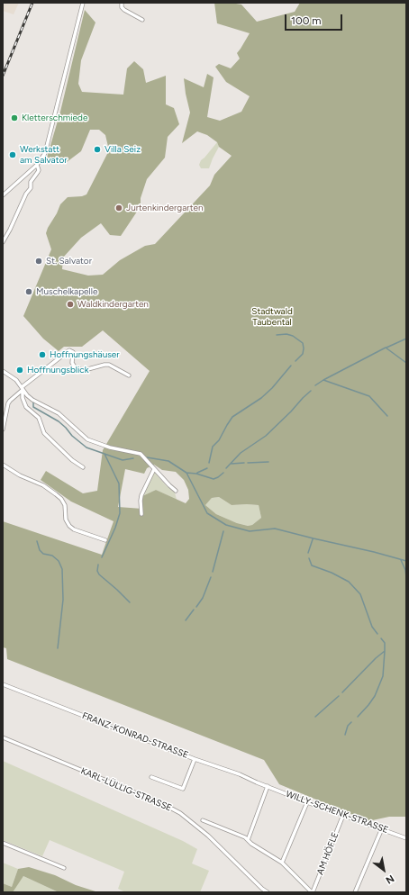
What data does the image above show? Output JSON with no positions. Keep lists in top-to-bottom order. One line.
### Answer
{"streets":{"street":["FRANZ-KONRAD-STRASSE","KARL-LÜLLIG-STRASSE","WILLY-SCHENK-STRASSE","AM HÖFLE"]},"crossings":[["FRANZ-KONRAD-STRASSE","WILLY-SCHENK-STRASSE"],["WILLY-SCHENK-STRASSE","AM HÖFLE"]],"parks":["Stadtwald Taubental"],"places":["Kletterschmiede","Villa Seiz","Werkstatt am Salvator","Jurtenkindergarten","St. Salvator","Muschelkapelle","Waldkindergarten","Hoffnungshäuser","Hoffnungsblick"],"scale_bar":"100 m","north":"bottom right"}
